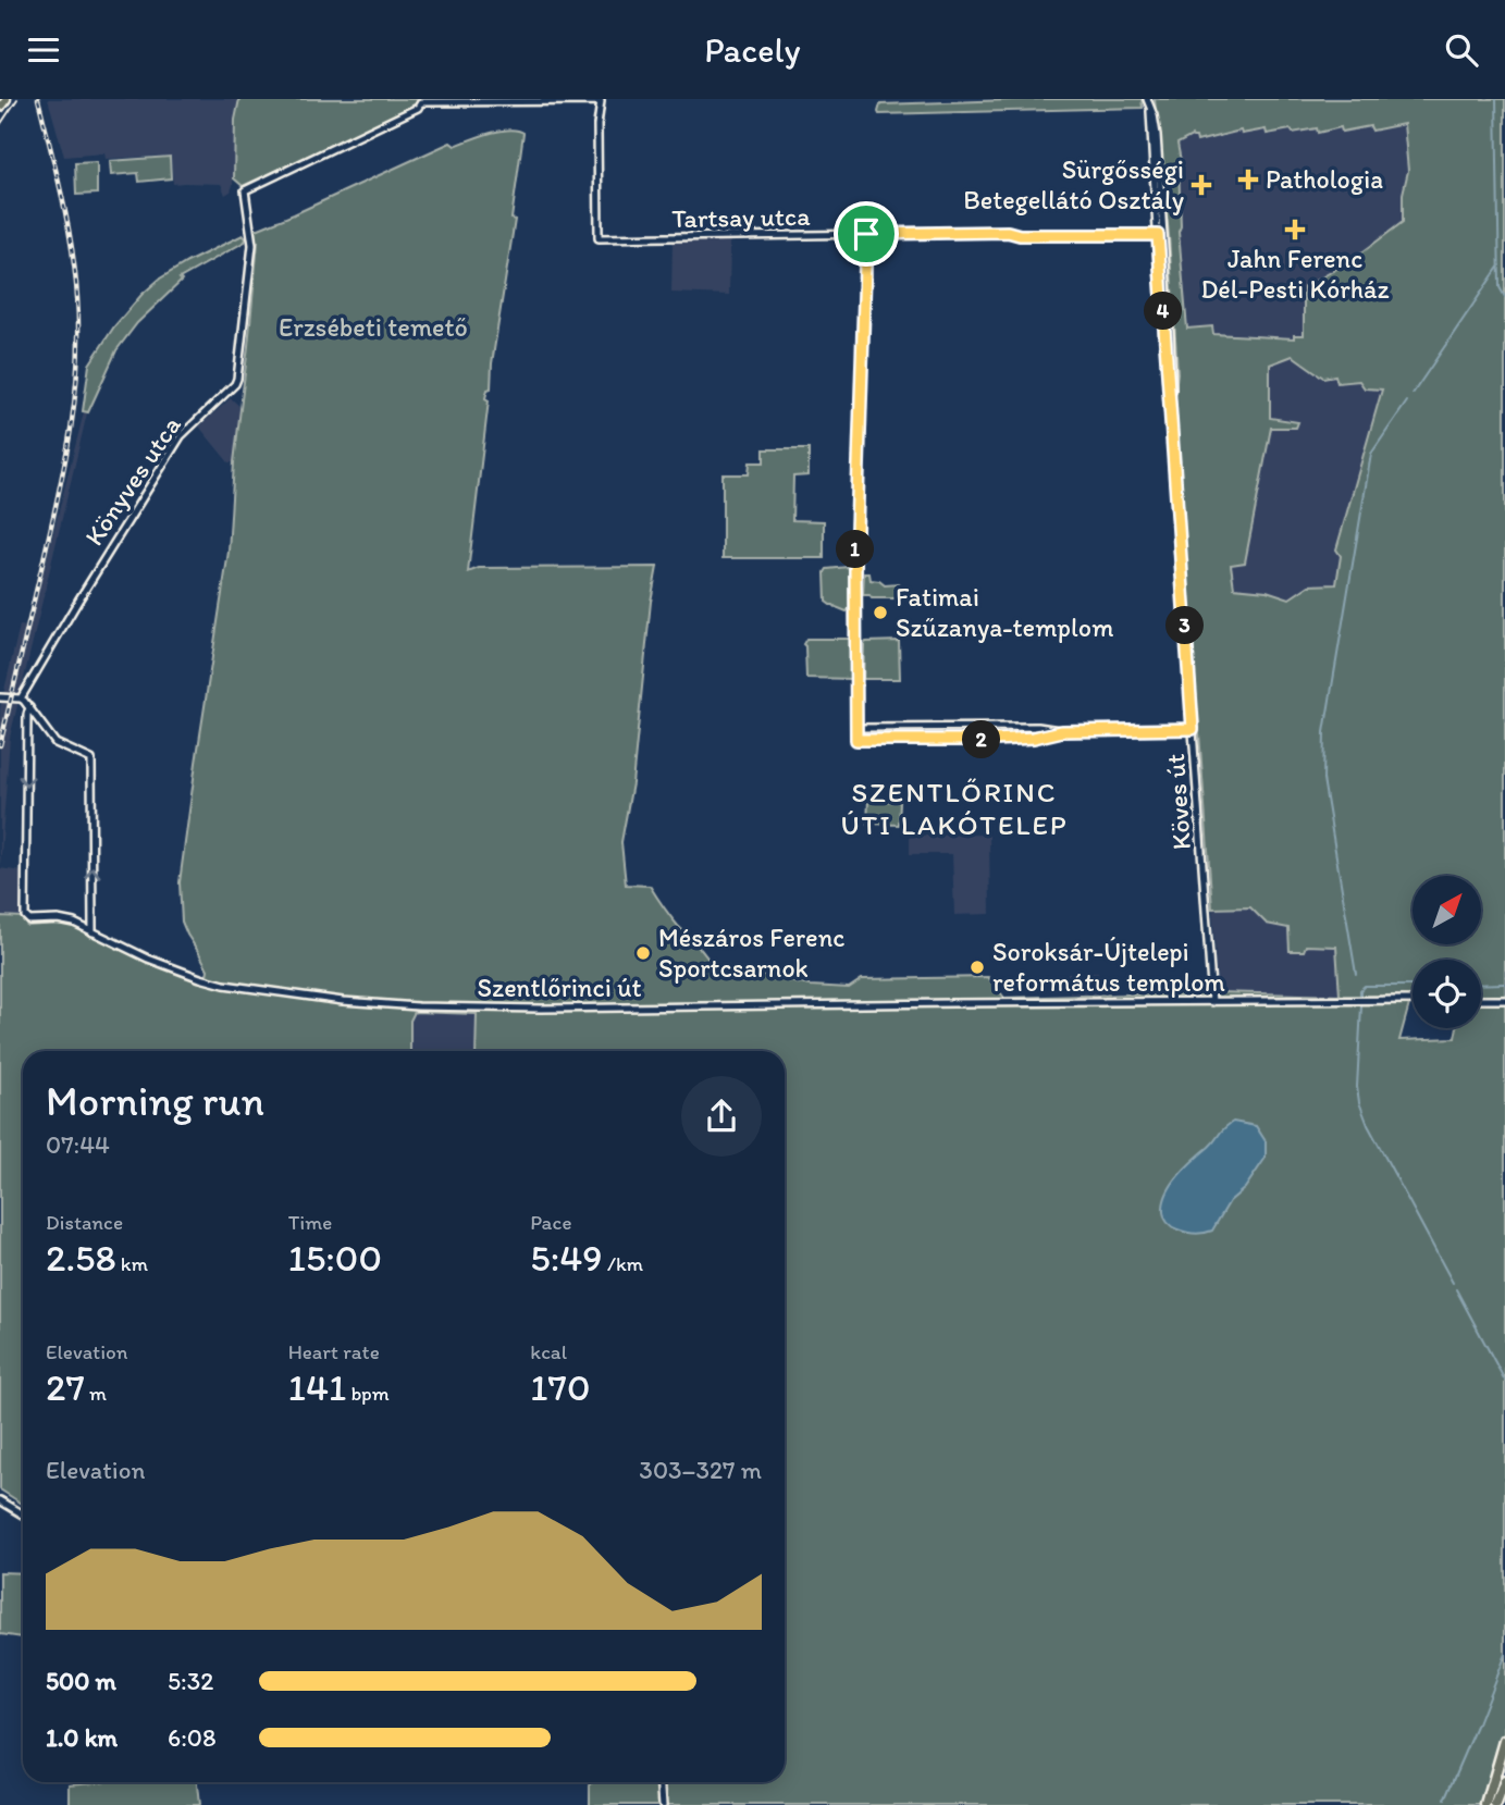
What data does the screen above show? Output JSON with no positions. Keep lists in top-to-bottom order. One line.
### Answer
{"streets":{"street":["Tartsay utca","Könyves utca","Köves út","Szentlőrinci út"]},"crossings":[["Tartsay utca","Könyves utca"],["Tartsay utca","Köves út"],["Köves út","Szentlőrinci út"]],"districts":["SZENTLŐRINC ÚTI LAKÓTELEP"],"parks":["Erzsébeti temető"],"places":{"health":["Pathologia","Sürgősségi Betegellátó Osztály","Jahn Ferenc Dél-Pesti Kórház"],"other":["Fatimai Szűzanya-templom","Mészáros Ferenc Sportcsarnok","Soroksár-Újtelepi református templom"]},"north":"top right","page":{"header":"Pacely","pins":["4","1","3","2"],"heading":["Morning run","07:44"],"stats":[["Distance","2.58 km"],["Time","15:00"],["Pace","5:49 /km"],["Elevation","27 m"],["Heart rate","141 bpm"],["kcal","170"]],"chart":["Elevation","303–327 m"],"list":[{"name":"500 m","note":"5:32"},{"name":"1.0 km","note":"6:08"}]}}
